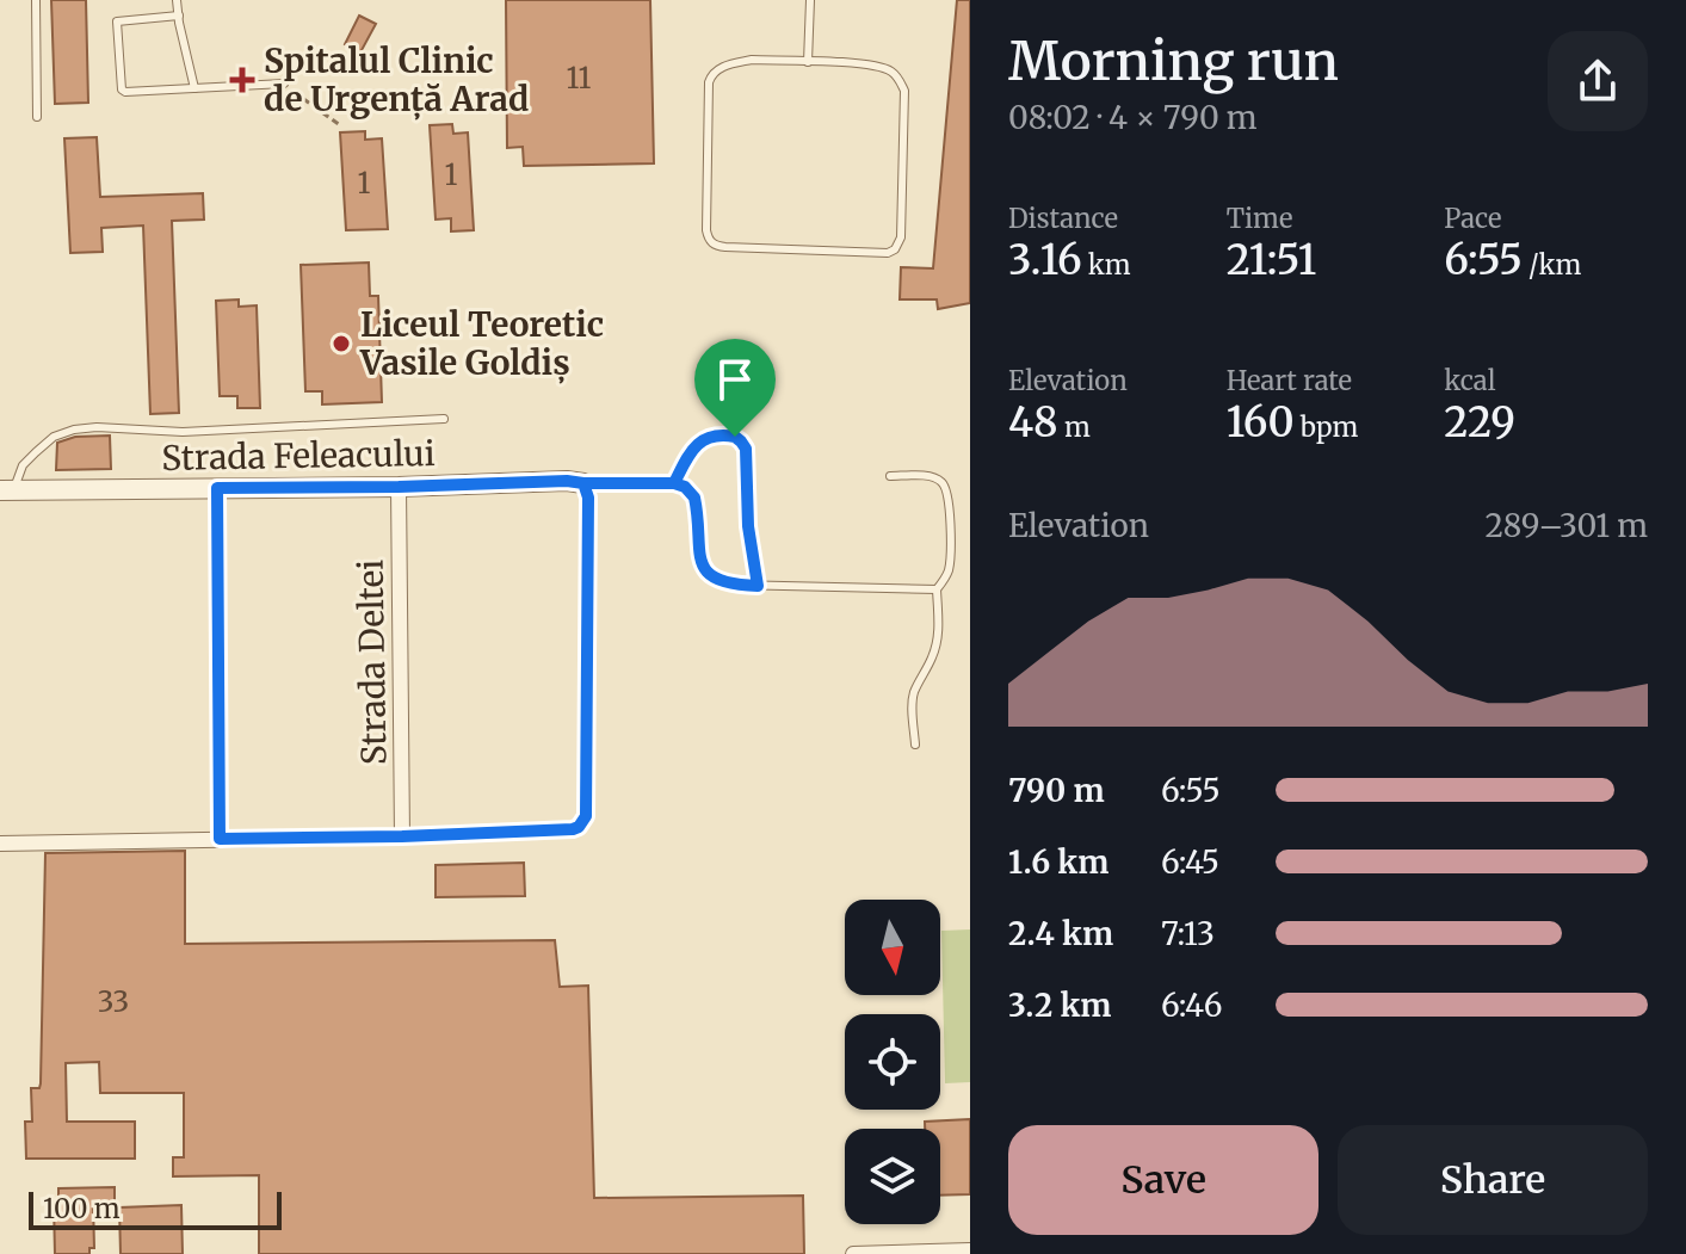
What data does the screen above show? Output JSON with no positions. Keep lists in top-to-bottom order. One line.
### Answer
{"streets":{"street":["Strada Feleacului","Strada Deltei"]},"crossings":[["Strada Feleacului","Strada Deltei"]],"places":{"health":["Spitalul Clinic de Urgență Arad"],"other":["Liceul Teoretic Vasile Goldiș"]},"house_numbers":["11","1","1","33"],"scale_bar":"100 m","north":"bottom","page":{"heading":["Morning run","08:02 · 4 × 790 m"],"stats":[["Distance","3.16 km"],["Time","21:51"],["Pace","6:55 /km"],["Elevation","48 m"],["Heart rate","160 bpm"],["kcal","229"]],"chart":["Elevation","289–301 m"],"list":[{"name":"790 m","note":"6:55"},{"name":"1.6 km","note":"6:45"},{"name":"2.4 km","note":"7:13"},{"name":"3.2 km","note":"6:46"}],"buttons":["Save","Share"],"scale":"100 m"}}
